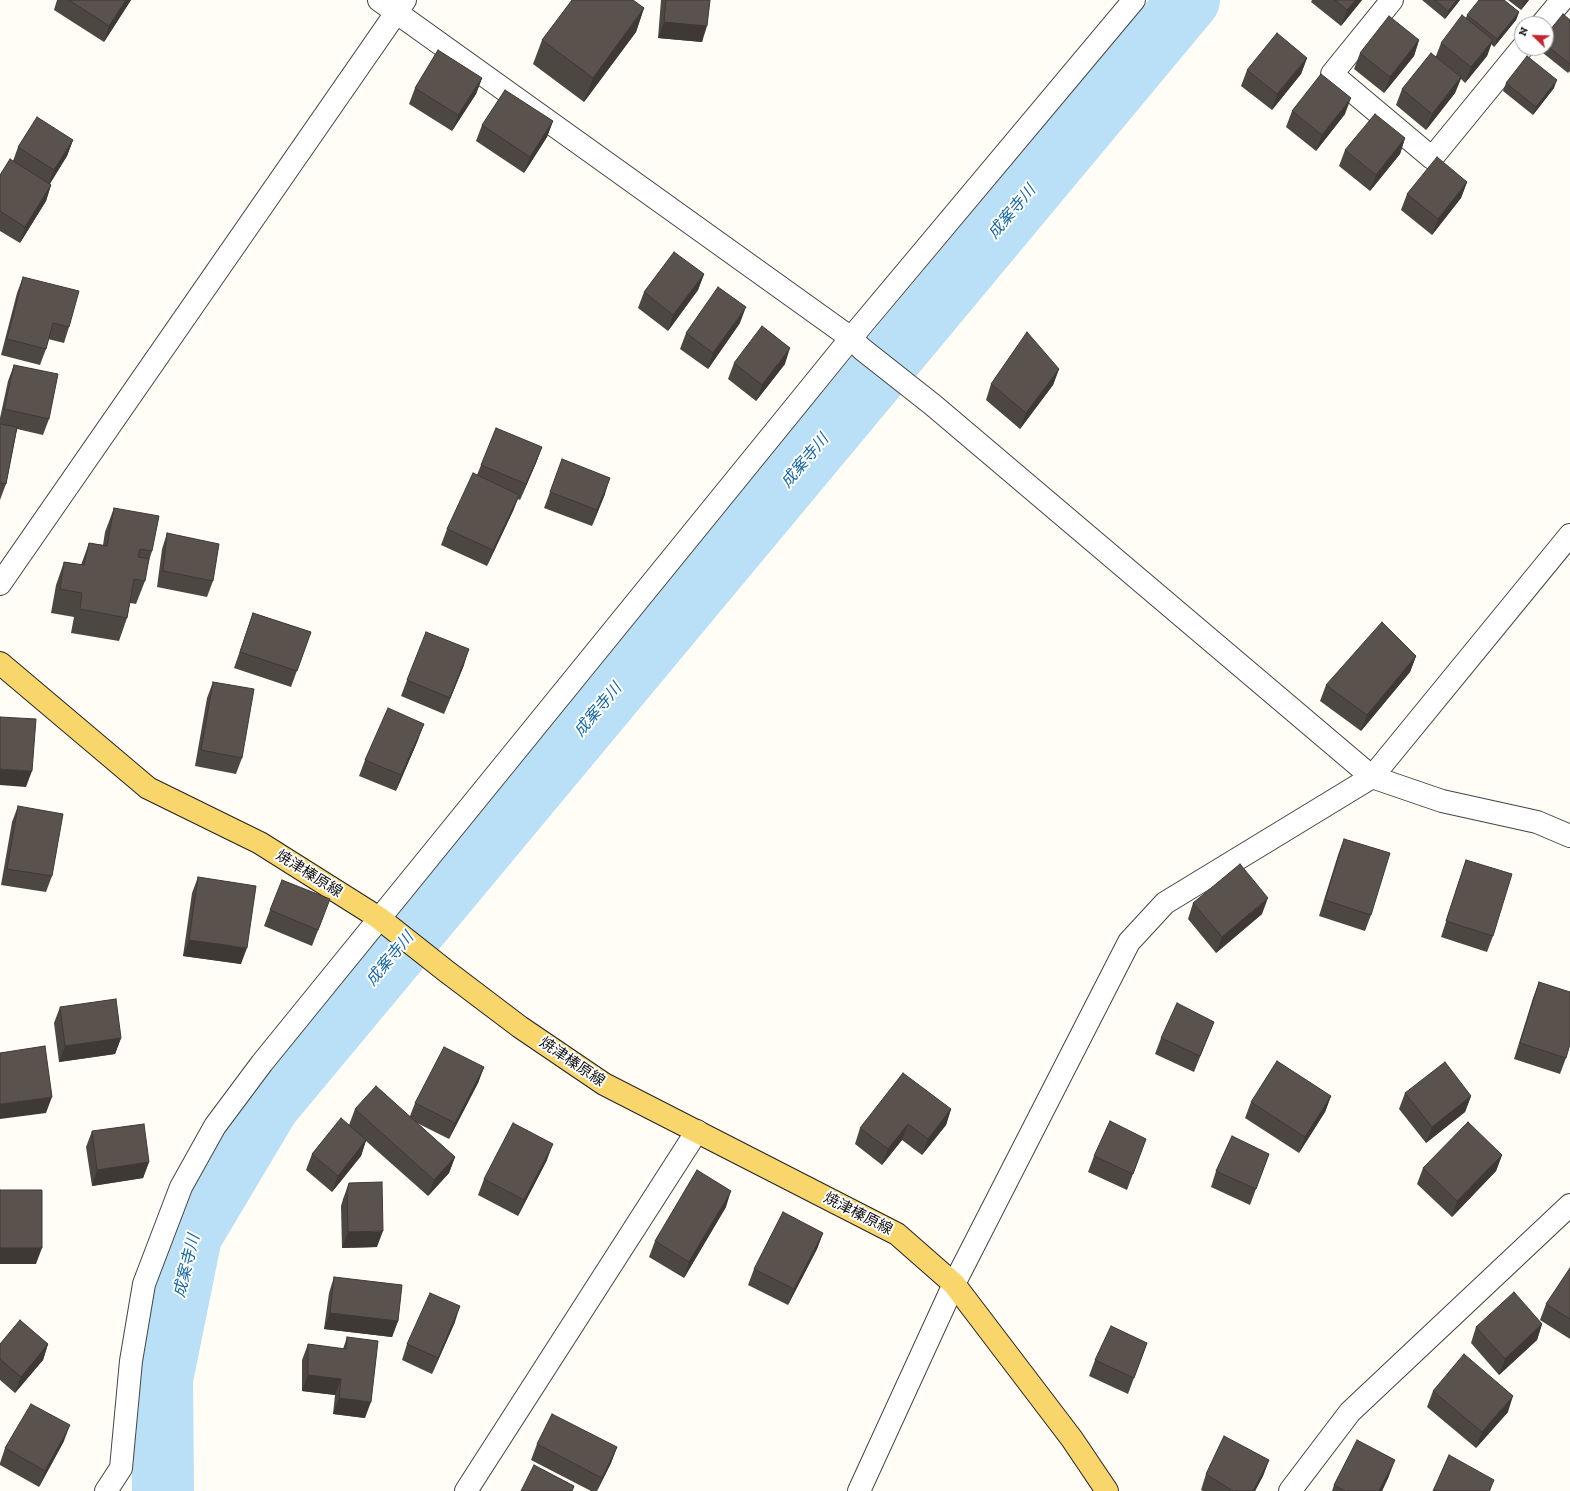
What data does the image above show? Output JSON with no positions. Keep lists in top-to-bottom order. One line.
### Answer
{"streets":{"main road":["焼津榛原線"]},"water":["成案寺川"],"north":"top left"}
